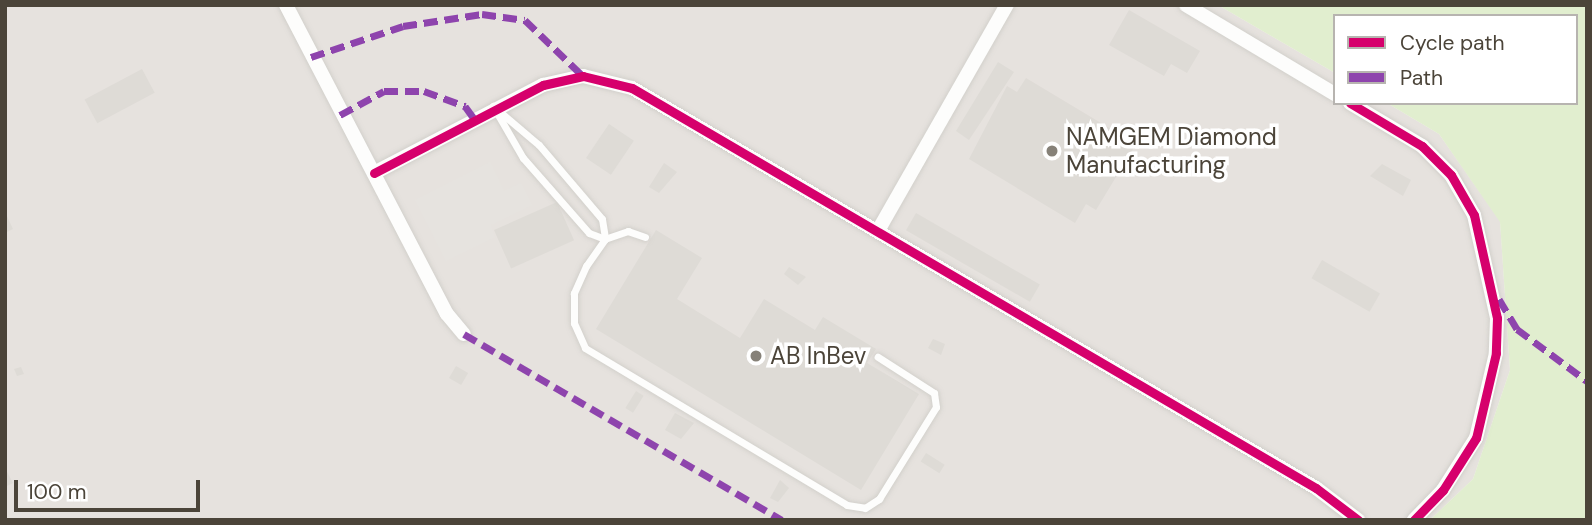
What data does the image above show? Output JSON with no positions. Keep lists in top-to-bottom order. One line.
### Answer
{"places":["NAMGEM Diamond Manufacturing","AB InBev"],"legend":["Cycle path","Path"],"scale_bar":"100 m"}
